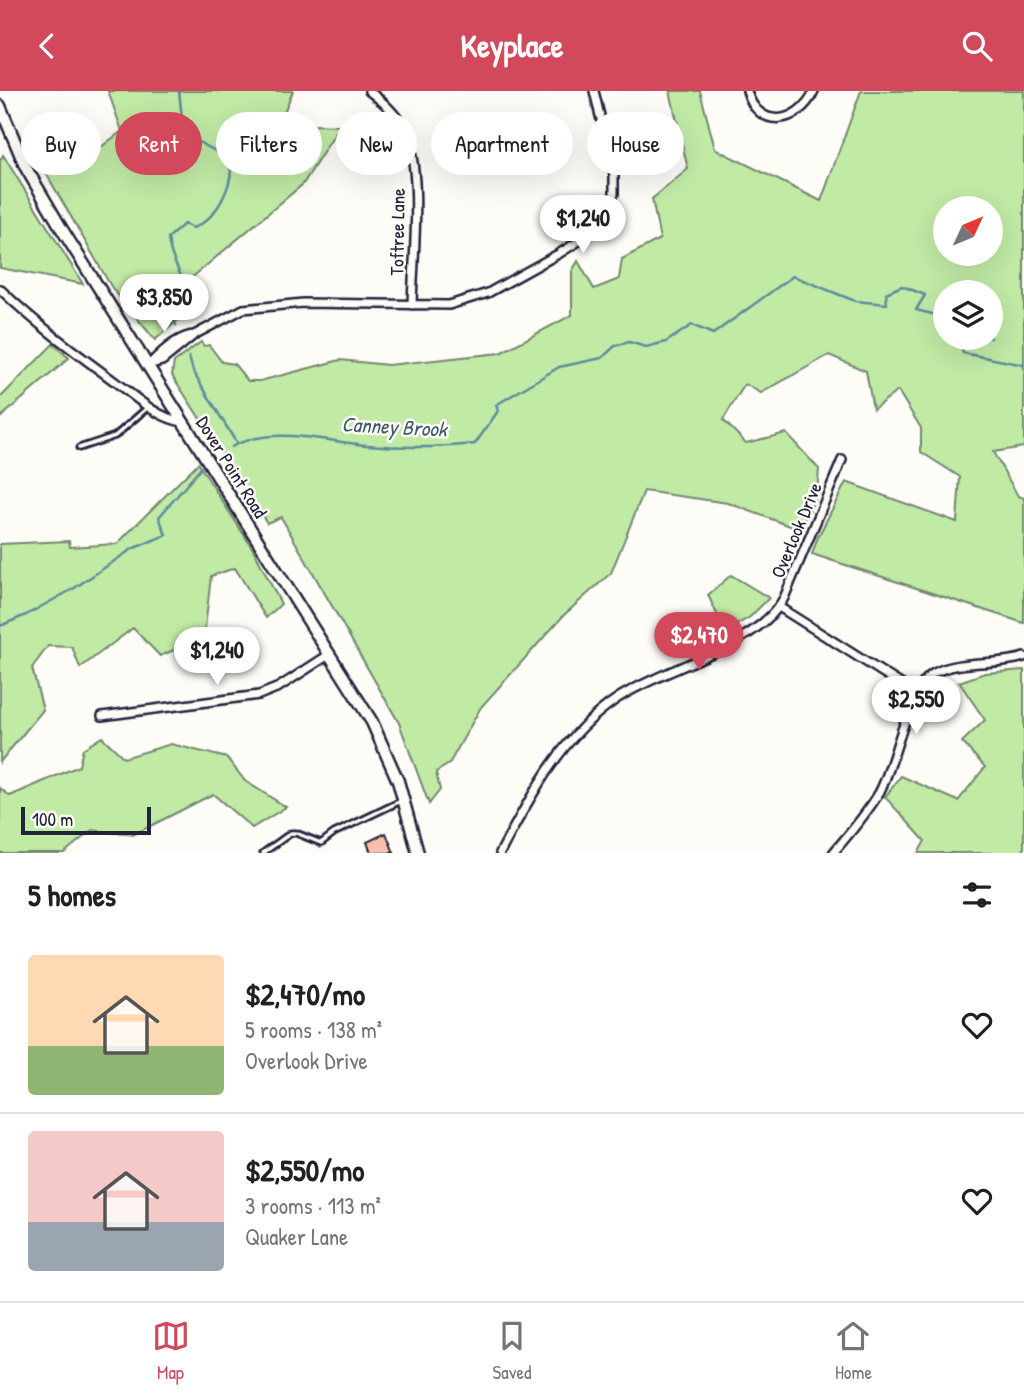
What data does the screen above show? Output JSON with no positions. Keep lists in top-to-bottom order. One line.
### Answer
{"streets":{"main road":["Dover Point Road"],"street":["Toftree Lane","Overlook Drive"]},"water":["Canney Brook"],"scale_bar":"100 m","north":"top right","page":{"header":"Keyplace","chip":["Buy","Rent","Filters","New","Apartment","House"],"price":["$1,240","$3,850","$2,470","$1,240","$2,550"],"scale":"100 m","heading":"5 homes","list":[{"name":"$2,470/mo","note":"5 rooms · 138 m² · Overlook Drive"},{"name":"$2,550/mo","note":"3 rooms · 113 m² · Quaker Lane"}],"tabs":["Map","Saved","Home"]}}
